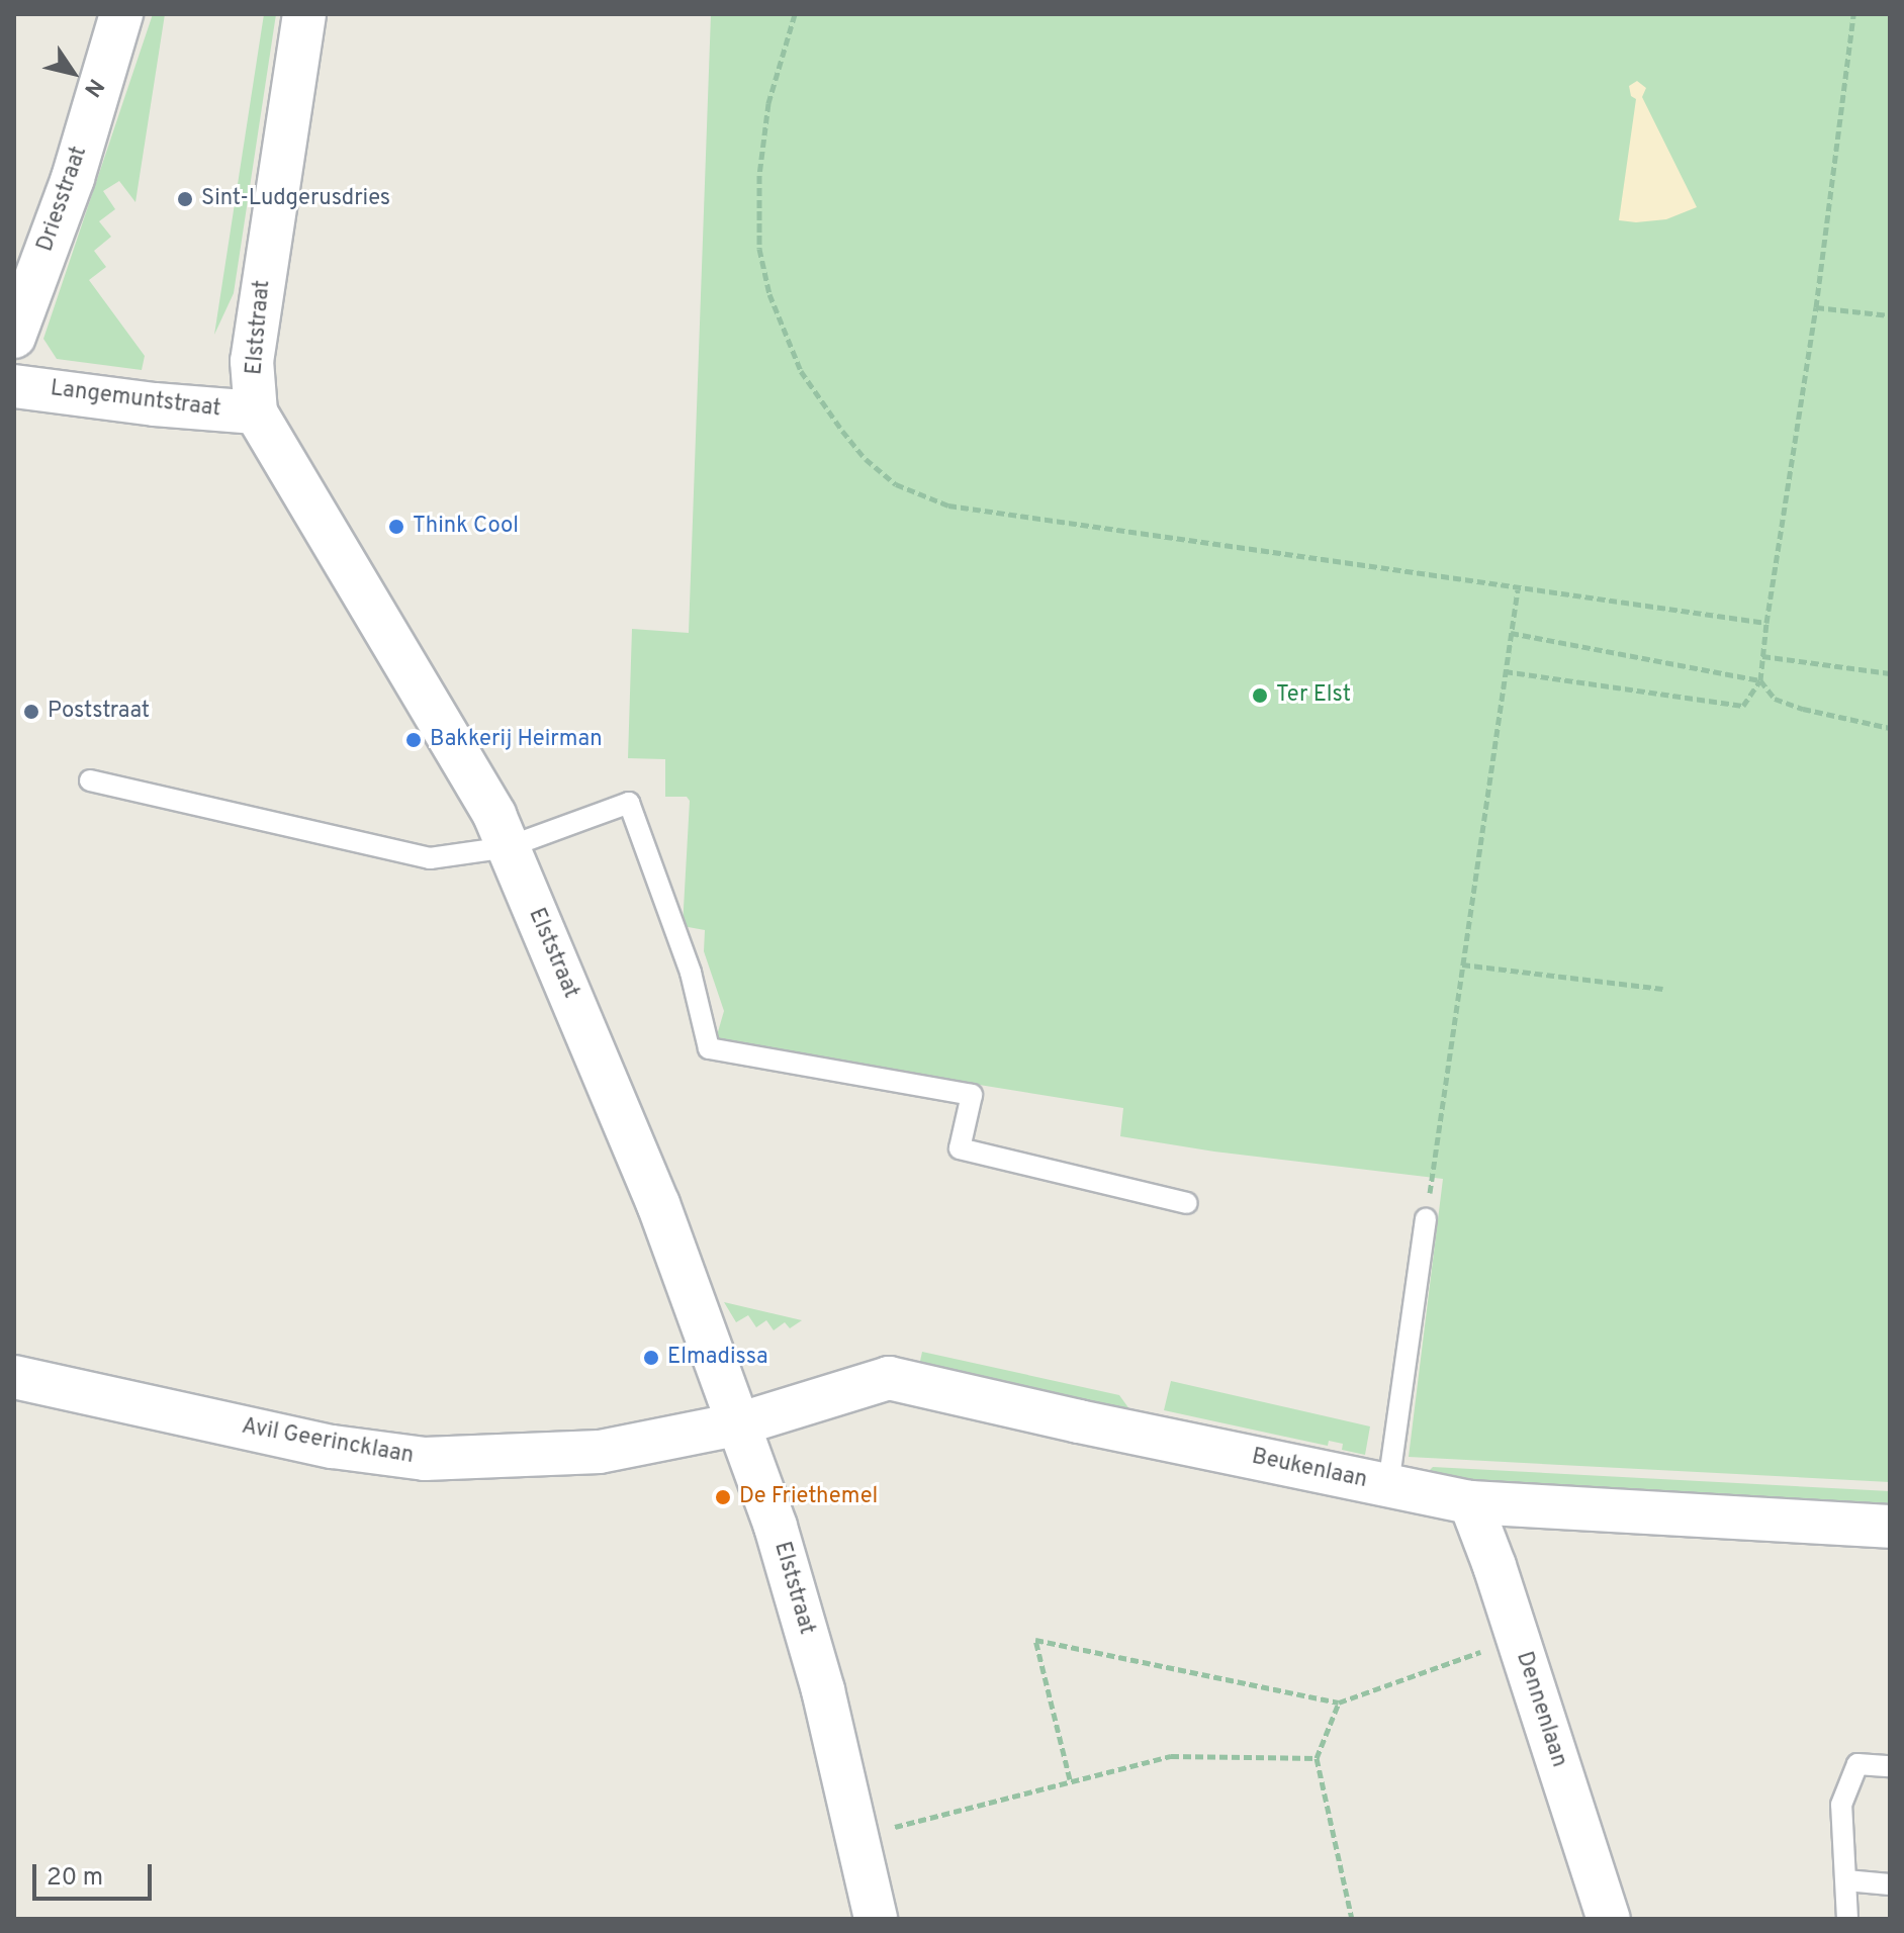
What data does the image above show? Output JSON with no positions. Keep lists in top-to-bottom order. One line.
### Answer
{"streets":{"street":["Driesstraat","Elststraat","Langemuntstraat","Avil Geerincklaan","Beukenlaan","Dennenlaan"]},"crossings":[["Elststraat","Langemuntstraat"],["Elststraat","Avil Geerincklaan"],["Elststraat","Beukenlaan"],["Avil Geerincklaan","Beukenlaan"],["Beukenlaan","Dennenlaan"]],"places":["Sint-Ludgerusdries","Think Cool","Ter Elst","Poststraat","Bakkerij Heirman","Elmadissa","De Friethemel"],"scale_bar":"20 m","north":"bottom right"}
